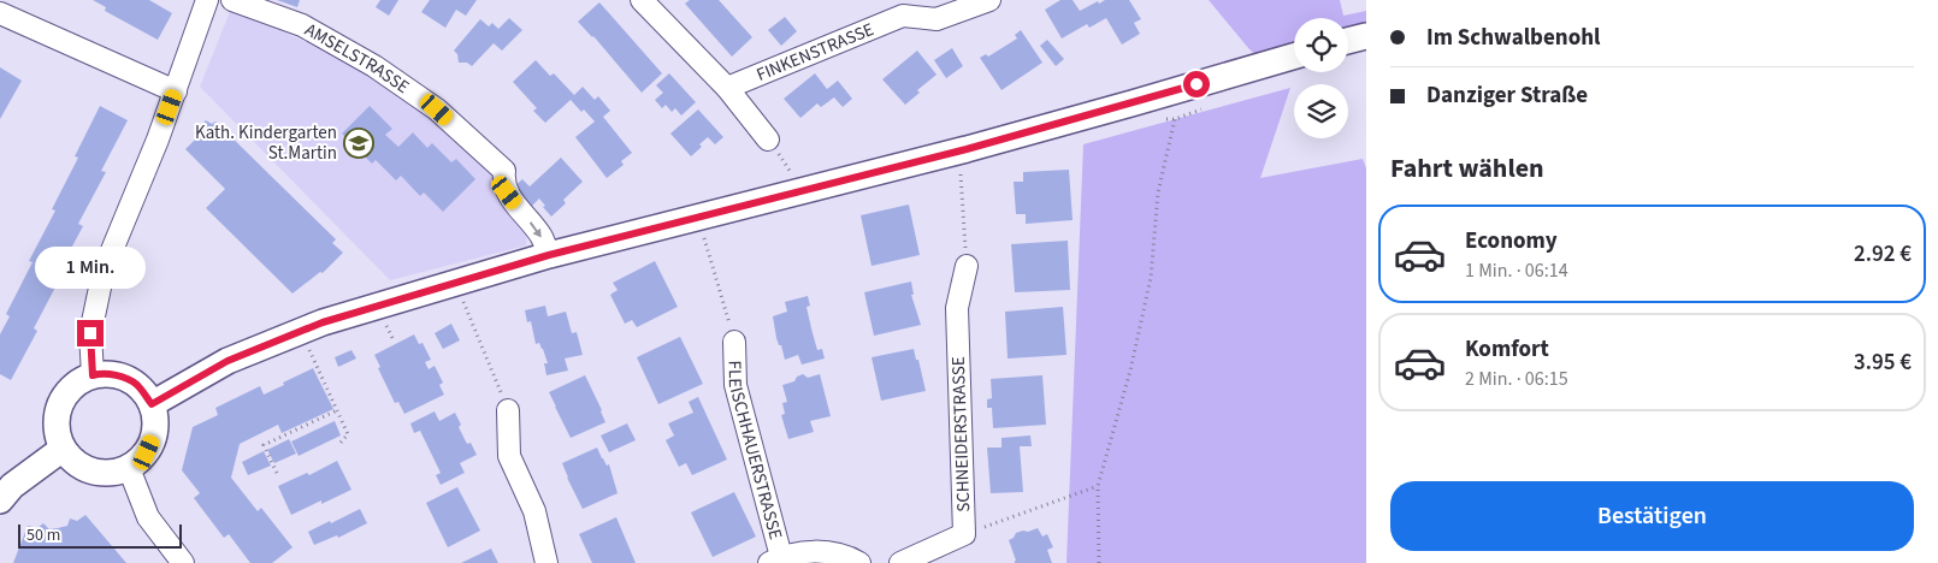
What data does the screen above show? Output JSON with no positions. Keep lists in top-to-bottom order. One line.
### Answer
{"streets":{"street":["FINKENSTRASSE","AMSELSTRASSE","SCHNEIDERSTRASSE","FLEISCHHAUERSTRASSE"]},"one_way":["AMSELSTRASSE"],"places":{"school or university":["Kath. Kindergarten St.Martin"]},"scale_bar":"50 m","page":{"banner":["Im Schwalbenohl","Danziger Straße"],"heading":"Fahrt wählen","list":[{"name":"Economy","note":"1 Min. · 06:14","value":"2.92 €"},{"name":"Komfort","note":"2 Min. · 06:15","value":"3.95 €"}],"bubble":"1 Min.","buttons":"Bestätigen","scale":"50 m"}}
